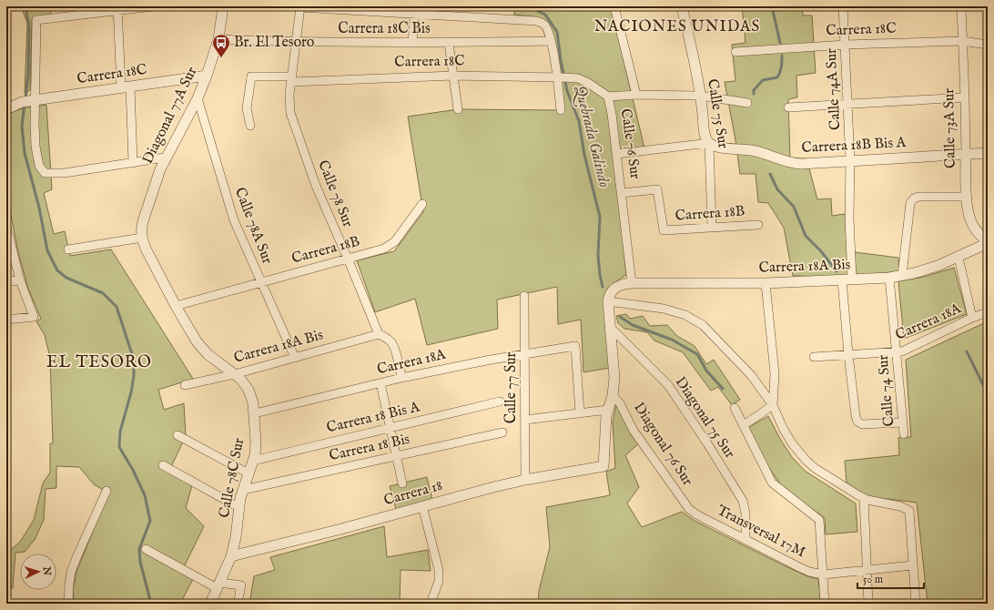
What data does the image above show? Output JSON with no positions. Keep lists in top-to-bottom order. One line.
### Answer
{"streets":{"street":["Carrera 18C Bis","Carrera 18C","Calle 74A Sur","Calle 75 Sur","Diagonal 77A Sur","Calle 73A Sur","Calle 76 Sur","Carrera 18B Bis A","Calle 78 Sur","Carrera 18B","Calle 78A Sur","Carrera 18A Bis","Carrera 18A","Calle 77 Sur","Calle 74 Sur","Carrera 18 Bis A","Diagonal 75 Sur","Diagonal 76 Sur","Carrera 18 Bis","Calle 78C Sur","Carrera 18","Transversal 17M"]},"crossings":[["Carrera 18C Bis","Diagonal 77A Sur"],["Carrera 18C Bis","Calle 78 Sur"],["Carrera 18C","Calle 74A Sur"],["Carrera 18C","Diagonal 77A Sur"],["Carrera 18C","Calle 73A Sur"],["Carrera 18C","Calle 76 Sur"],["Carrera 18C","Calle 78 Sur"],["Calle 74A Sur","Carrera 18B Bis A"],["Calle 74A Sur","Carrera 18A Bis"],["Calle 74A Sur","Carrera 18A"],["Calle 74A Sur","Calle 74 Sur"],["Calle 75 Sur","Carrera 18B Bis A"],["Calle 75 Sur","Carrera 18B"],["Diagonal 77A Sur","Calle 78A Sur"],["Diagonal 77A Sur","Calle 78C Sur"],["Calle 73A Sur","Carrera 18B Bis A"],["Calle 73A Sur","Carrera 18A Bis"],["Calle 76 Sur","Carrera 18B Bis A"],["Calle 76 Sur","Carrera 18B"],["Calle 76 Sur","Carrera 18A Bis"],["Calle 78 Sur","Carrera 18B"],["Calle 78 Sur","Carrera 18A Bis"],["Carrera 18B","Calle 78A Sur"],["Carrera 18B","Calle 78C Sur"],["Calle 78A Sur","Carrera 18A Bis"],["Carrera 18A Bis","Calle 74 Sur"],["Carrera 18A Bis","Calle 78C Sur"],["Carrera 18A","Calle 77 Sur"],["Carrera 18A","Calle 74 Sur"],["Carrera 18A","Calle 78C Sur"],["Calle 77 Sur","Carrera 18"],["Carrera 18 Bis A","Calle 78C Sur"],["Diagonal 75 Sur","Transversal 17M"],["Diagonal 76 Sur","Transversal 17M"],["Carrera 18 Bis","Calle 78C Sur"],["Calle 78C Sur","Carrera 18"]],"districts":["NACIONES UNIDAS","EL TESORO"],"water":["Quebrada Galindo"],"places":{"bus stop":["Br. El Tesoro"]},"scale_bar":"50 m","north":"right"}
